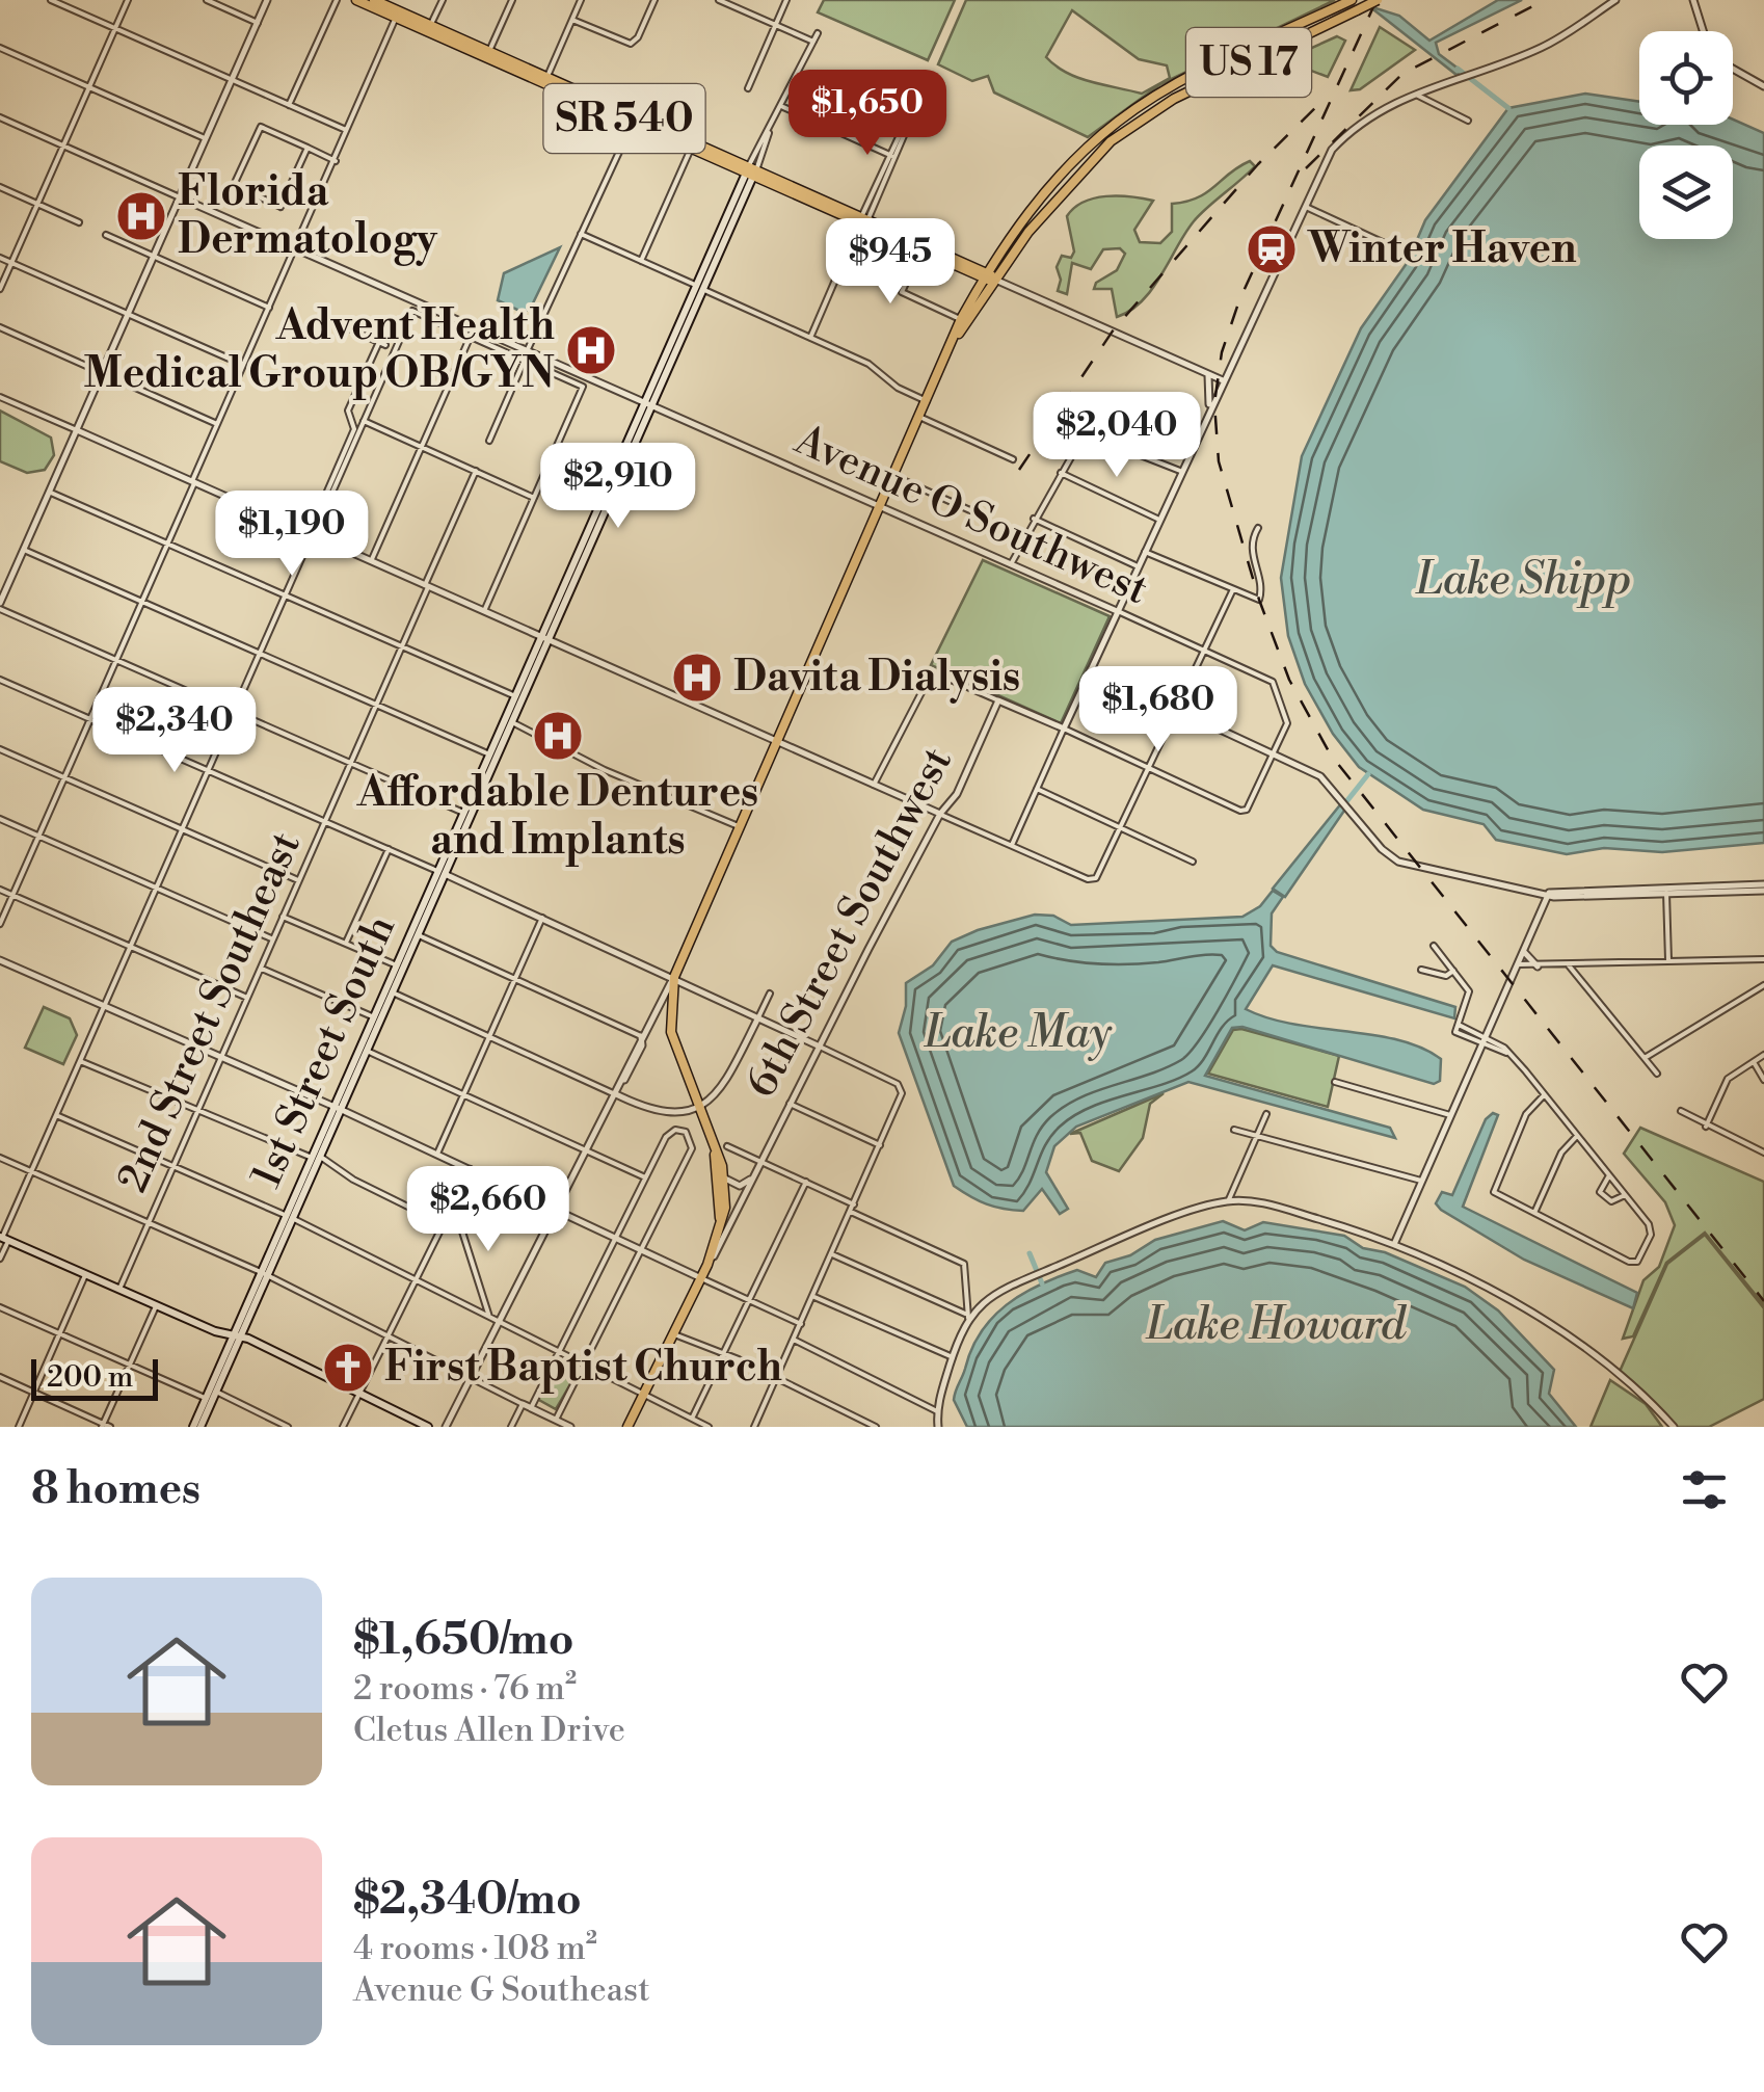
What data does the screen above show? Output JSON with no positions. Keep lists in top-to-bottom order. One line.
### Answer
{"streets":{"main road":["US 17","SR 540","6th Street Southwest","1st Street South"],"street":["Avenue O Southwest","2nd Street Southeast"]},"crossings":[["US 17","SR 540"],["US 17","Avenue O Southwest"],["US 17","6th Street Southwest"],["SR 540","1st Street South"],["Avenue O Southwest","1st Street South"]],"water":["Lake Shipp","Lake May","Lake Howard"],"places":{"hospital":["Florida Dermatology","Advent Health Medical Group OB/GYN","Davita Dialysis","Affordable Dentures and Implants"],"station":["Winter Haven"],"church":["First Baptist Church"]},"scale_bar":"200 m","page":{"price":["$1,650","$945","$2,040","$2,910","$1,190","$1,680","$2,340","$2,660"],"scale":"200 m","heading":"8 homes","list":[{"name":"$1,650/mo","note":"2 rooms · 76 m² · Cletus Allen Drive"},{"name":"$2,340/mo","note":"4 rooms · 108 m² · Avenue G Southeast"}]}}
